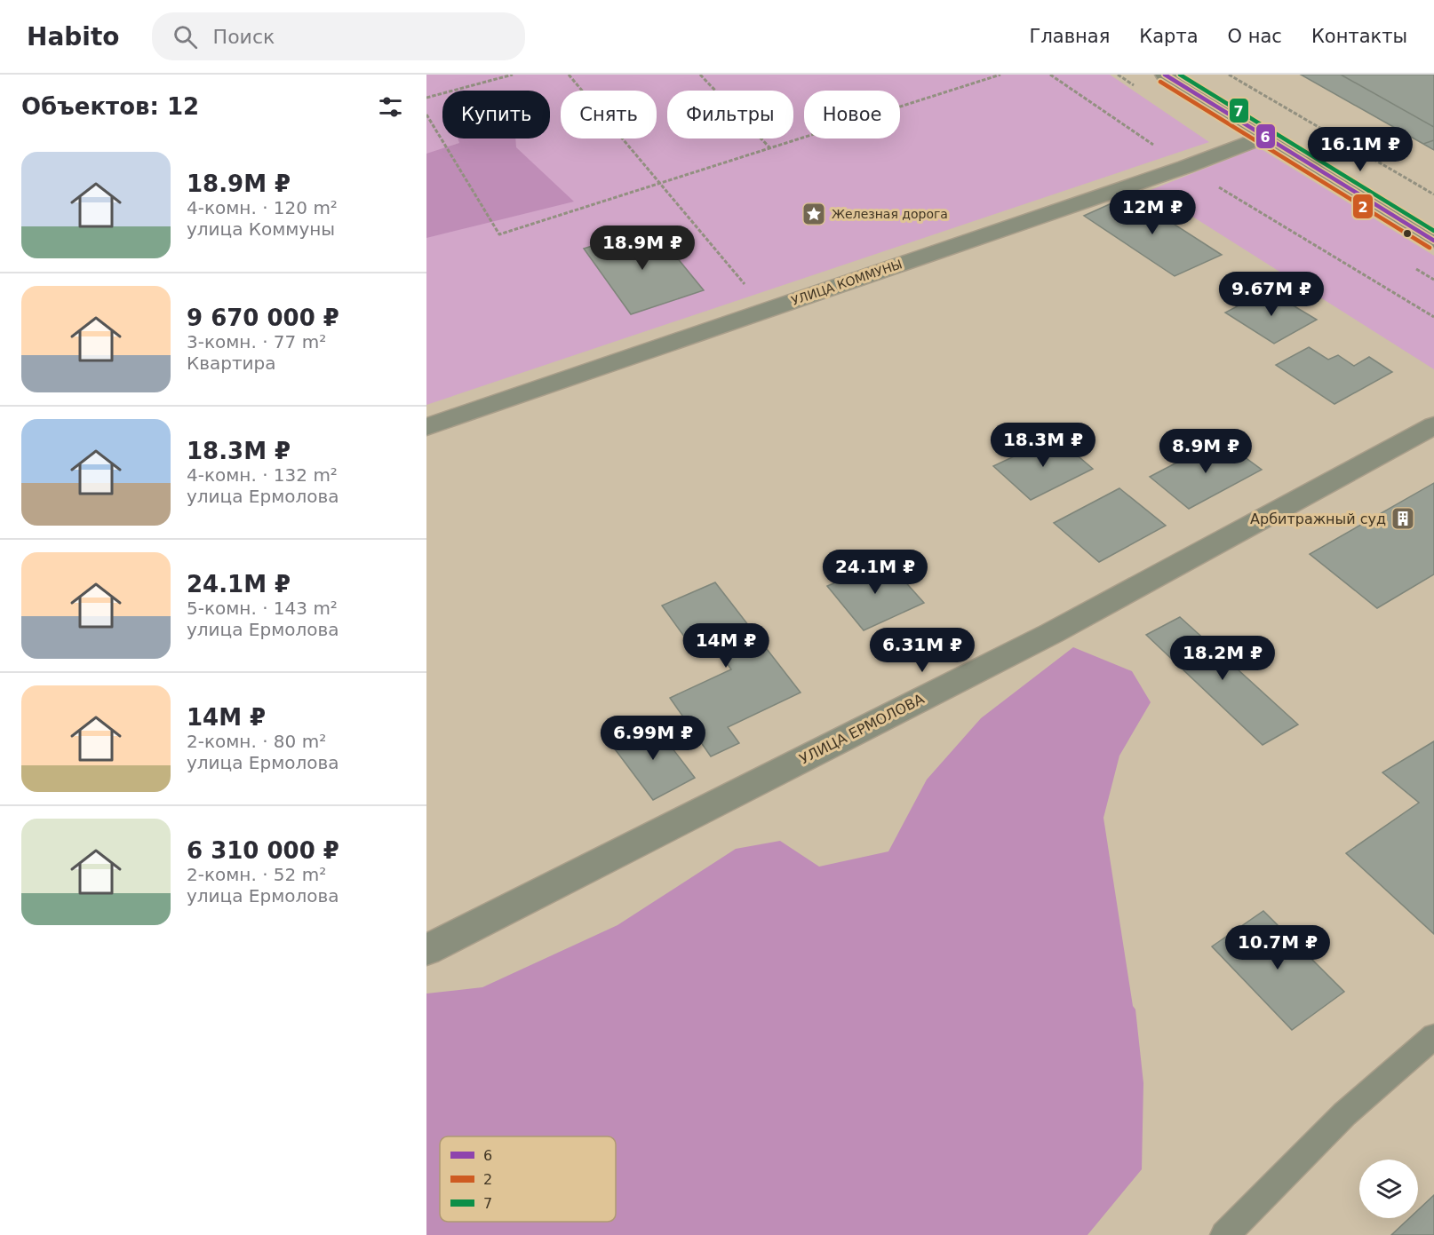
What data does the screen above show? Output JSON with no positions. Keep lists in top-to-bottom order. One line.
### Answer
{"streets":{"street":["УЛИЦА КОММУНЫ","УЛИЦА ЕРМОЛОВА"]},"places":{"place":["Железная дорога"],"building":["Арбитражный суд"]},"lines":["transit line 6","transit line 7","transit line 2"],"legend":["6","2","7"],"page":{"header":"Habito","search":"Поиск","nav":["Главная","Карта","О нас","Контакты"],"heading":"Объектов: 12","chip":["Купить","Снять","Фильтры","Новое"],"price":["16.1M ₽","12M ₽","18.9M ₽","9.67M ₽","18.3M ₽","8.9M ₽","24.1M ₽","14M ₽","6.31M ₽","18.2M ₽","6.99M ₽","10.7M ₽"],"list":[{"name":"18.9M ₽","note":"4-комн. · 120 m² · улица Коммуны"},{"name":"9 670 000 ₽","note":"3-комн. · 77 m² · Квартира"},{"name":"18.3M ₽","note":"4-комн. · 132 m² · улица Ермолова"},{"name":"24.1M ₽","note":"5-комн. · 143 m² · улица Ермолова"},{"name":"14M ₽","note":"2-комн. · 80 m² · улица Ермолова"},{"name":"6 310 000 ₽","note":"2-комн. · 52 m² · улица Ермолова"}]}}
